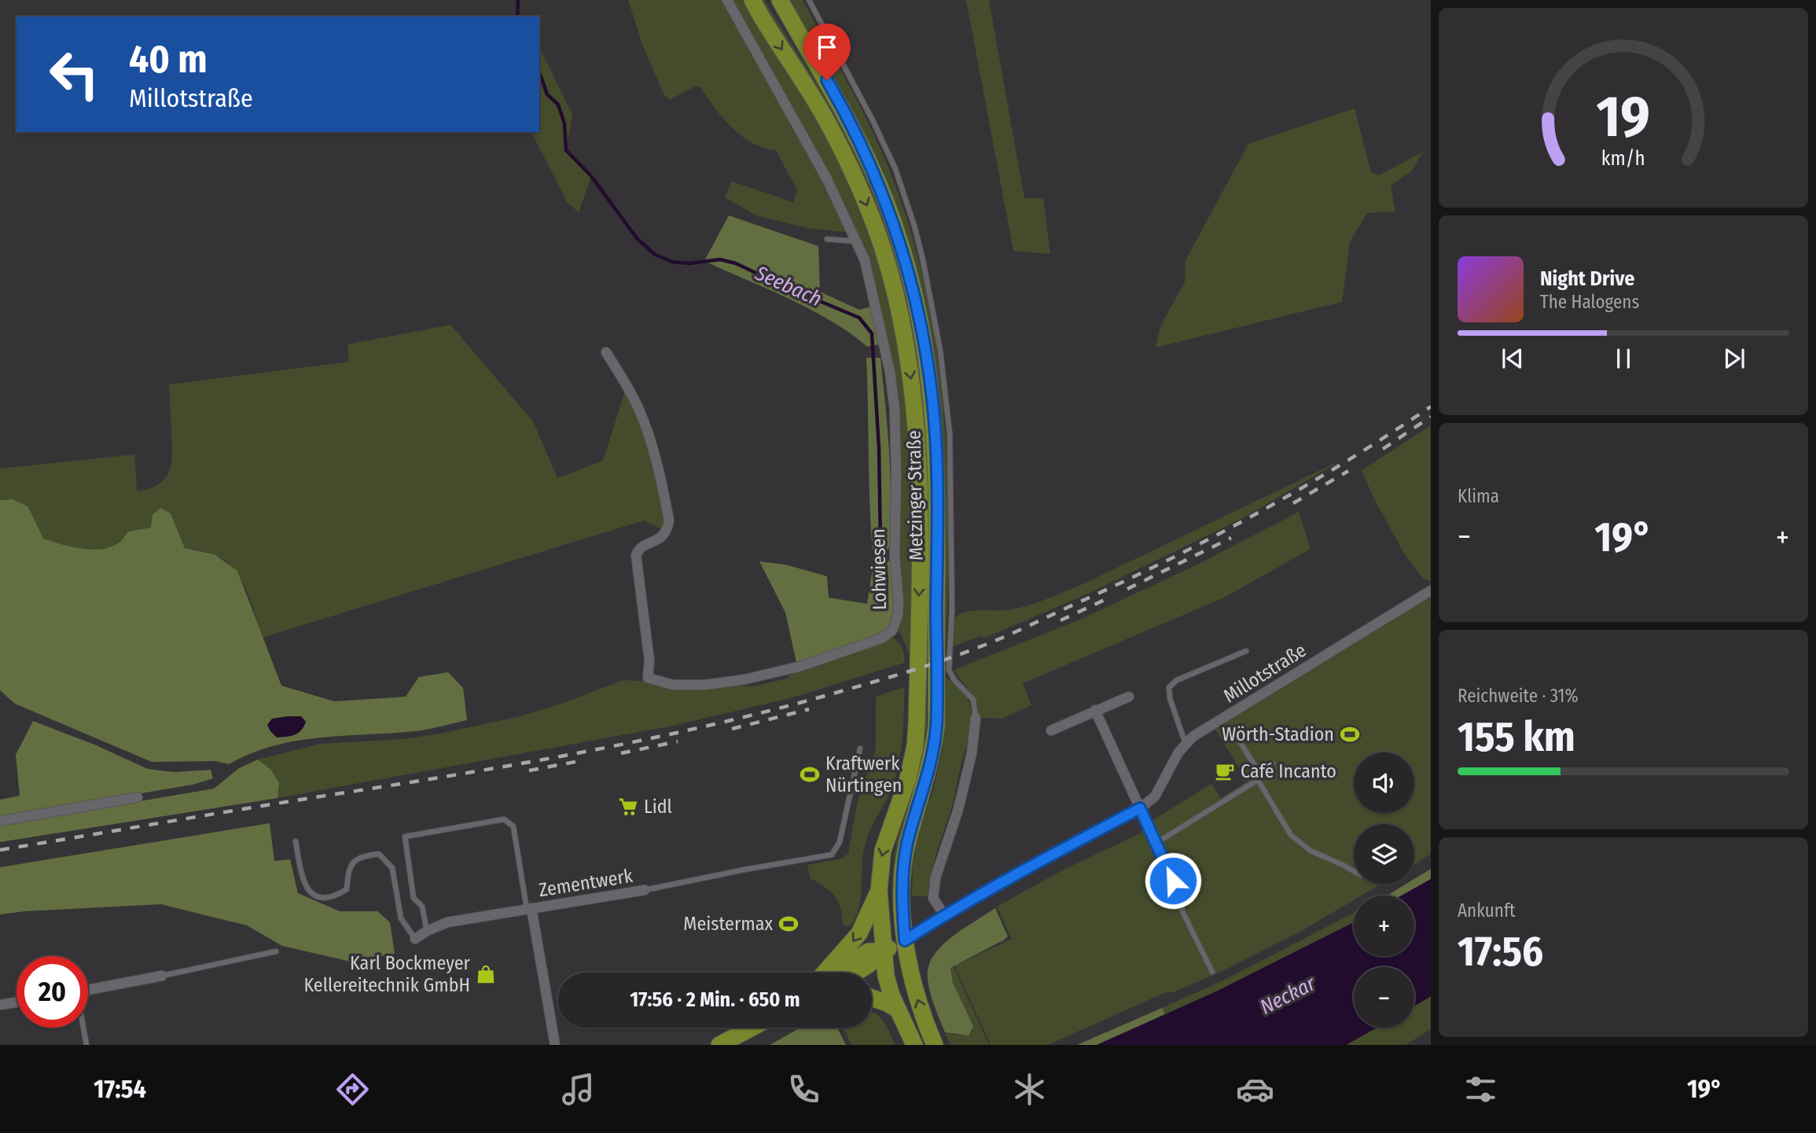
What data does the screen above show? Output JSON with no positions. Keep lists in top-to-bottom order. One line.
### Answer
{"streets":{"main road":["Metzinger Straße"],"street":["Lohwiesen","Millotstraße","Zementwerk"]},"crossings":[["Metzinger Straße","Millotstraße"]],"water":["Seebach","Neckar"],"places":{"sports":["Wörth-Stadion","Kraftwerk Nürtingen","Meistermax"],"cafe":["Café Incanto"],"supermarket":["Lidl"],"shop":["Karl Bockmeyer Kellereitechnik GmbH"]},"page":{"turn":["40 m","Millotstraße"],"song":["Night Drive","The Halogens"],"tile":["Klima",["Reichweite · 31%","155 km"],["Ankunft","17:56"]],"heat":["−","19°","+"],"map_buttons":["+","−"],"limit":"20","trip":"17:56 · 2 Min. · 650 m","tabs":["17:54","19°"],"gauge":["19","km/h"]}}
